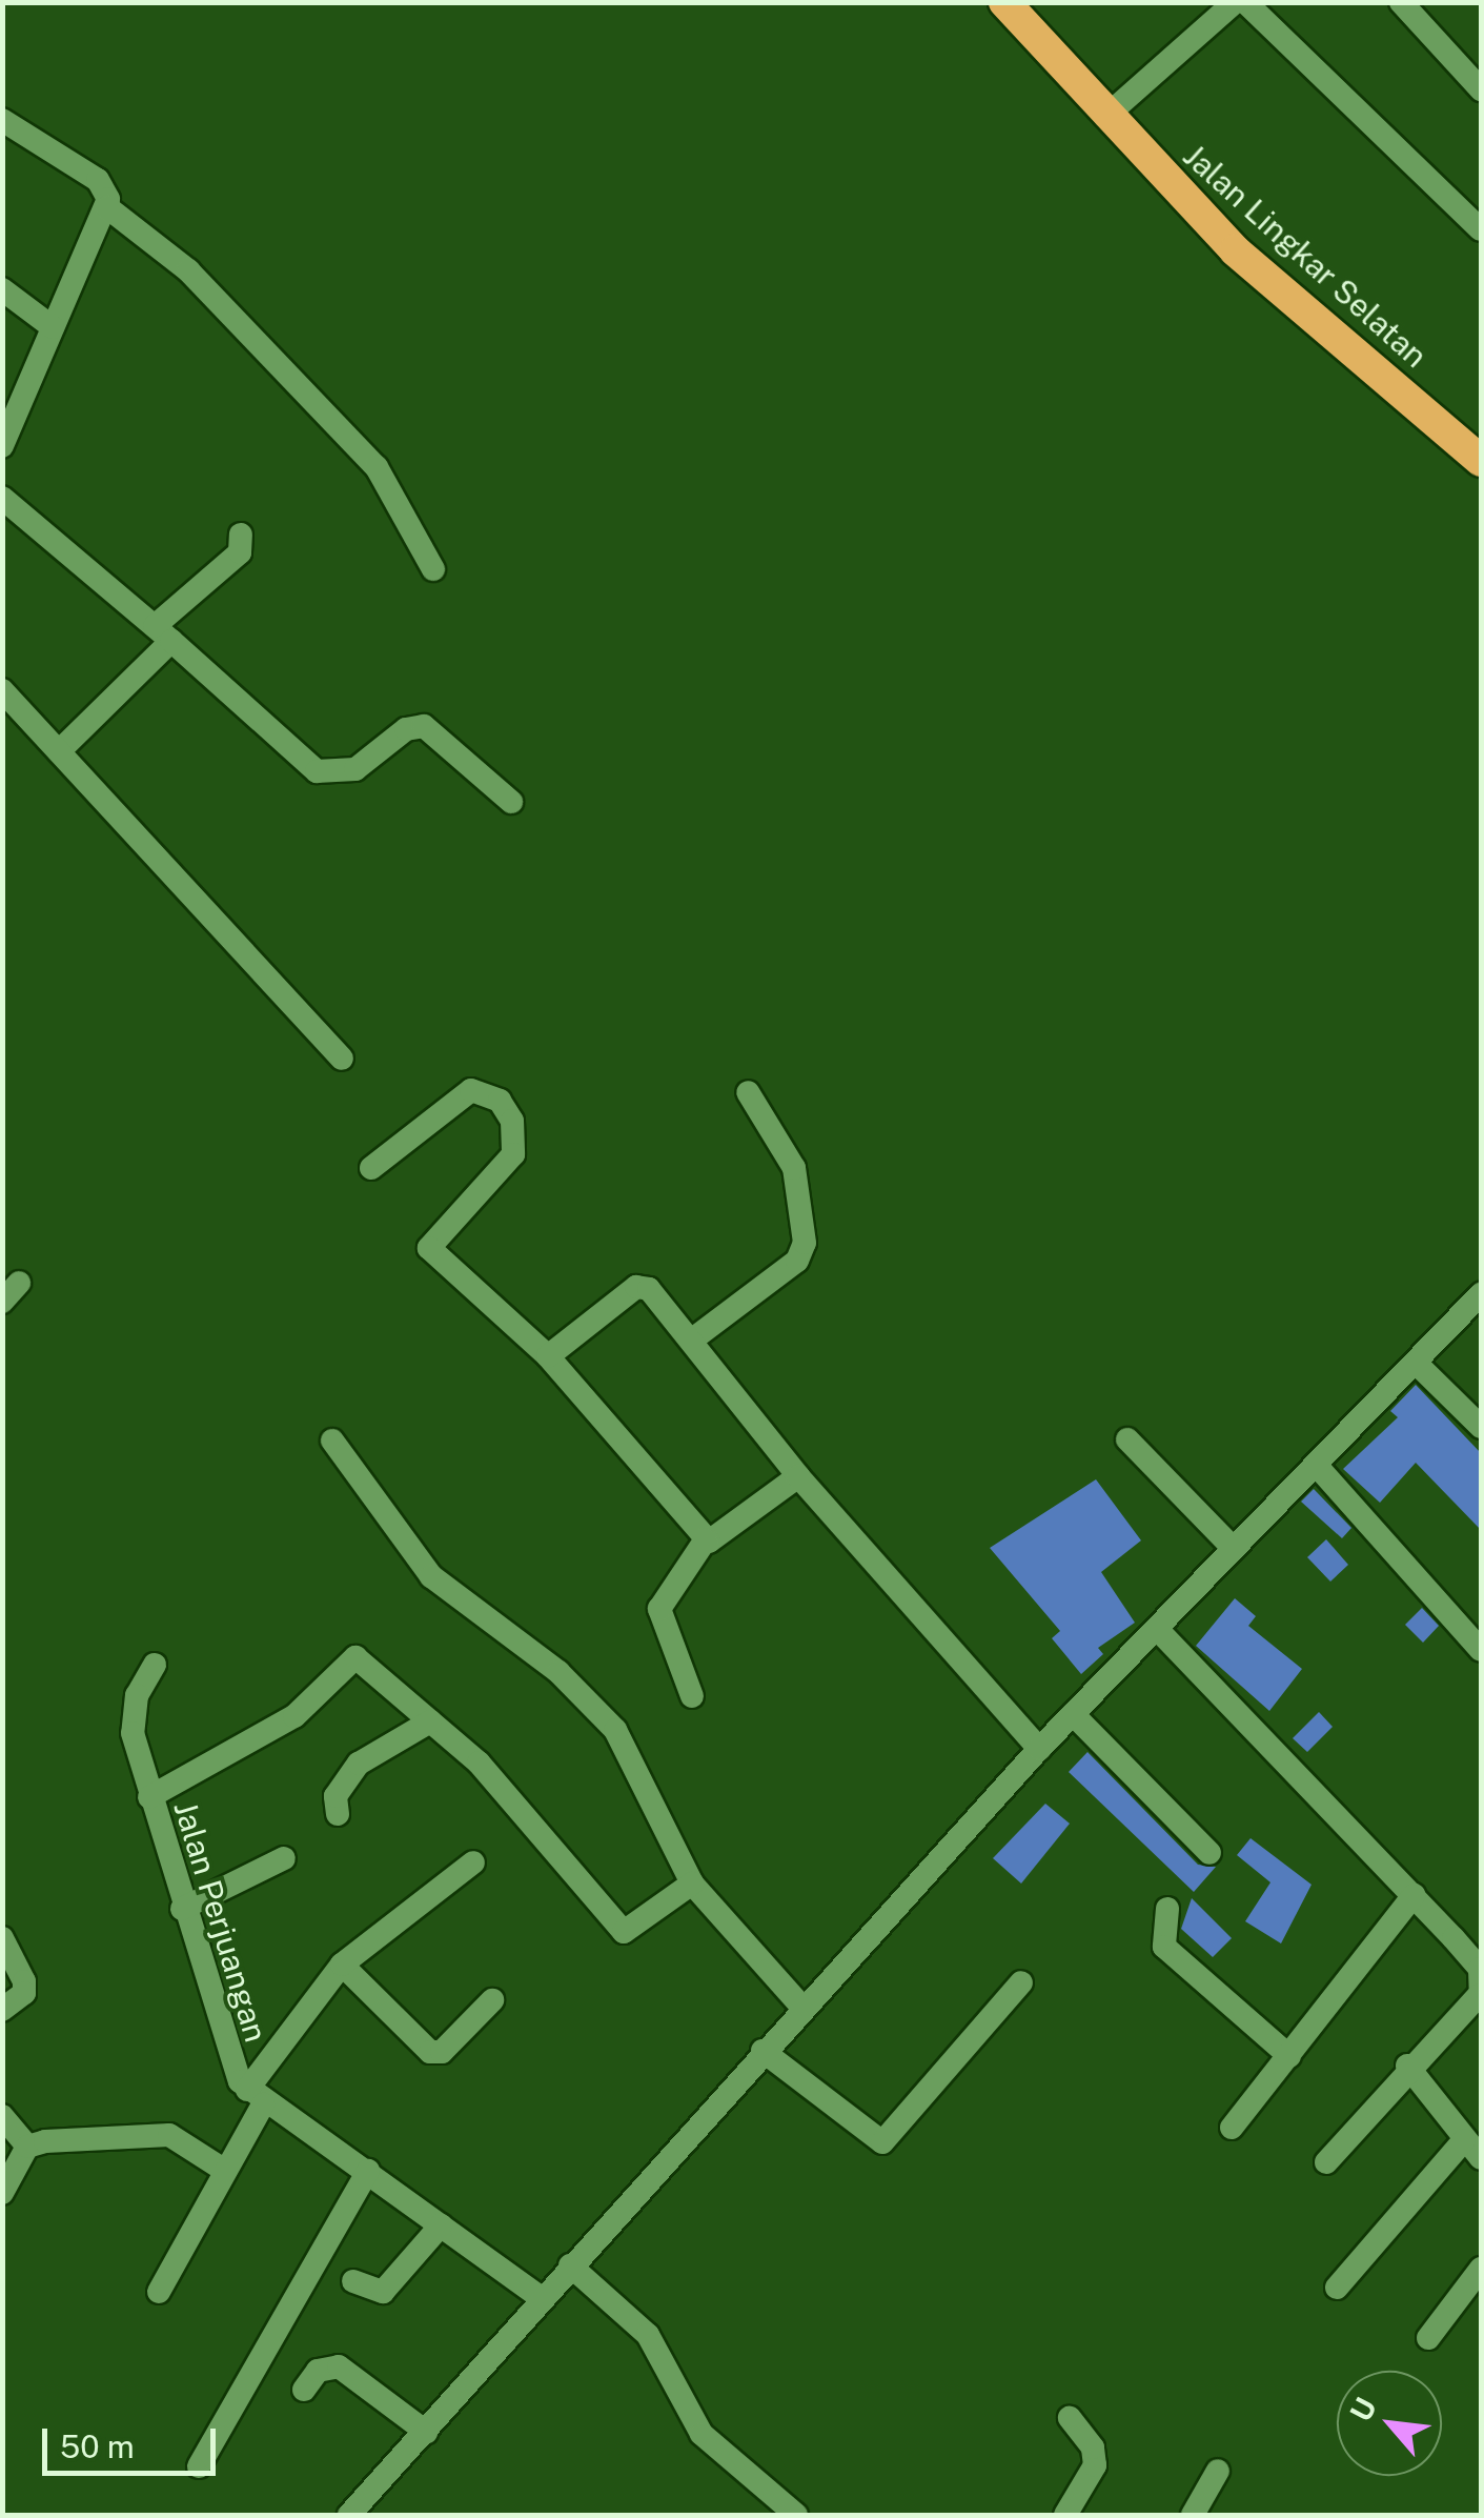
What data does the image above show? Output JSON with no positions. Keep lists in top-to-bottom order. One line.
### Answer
{"streets":{"highway":["Jalan Lingkar Selatan"],"street":["Jalan Perjuangan"]},"scale_bar":"50 m","north":"top left"}
